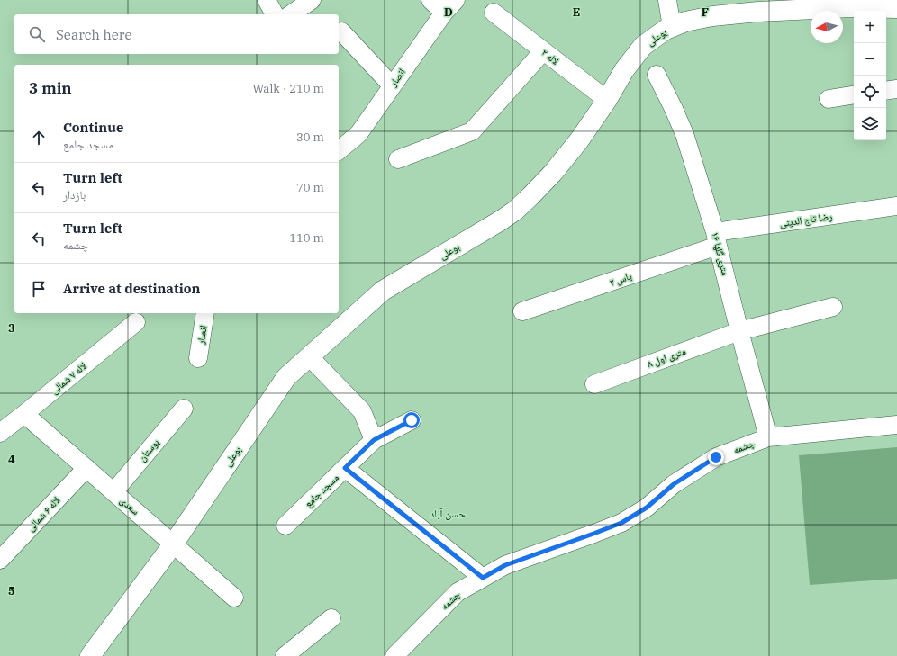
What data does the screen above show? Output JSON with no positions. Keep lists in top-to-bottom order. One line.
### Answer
{"streets":{"street":["بوعلی","لاله ۲","انصار","رضا تاج الدینی","۱۶ متری گلها","یاس ۲","۸ متری اول","لاله ۷ شمالی","چشمه","بوستان","مسجد جامع","سعدی","لاله ۶ شمالی"]},"crossings":[["بوعلی","لاله ۲"],["بوعلی","سعدی"],["رضا تاج الدینی","۱۶ متری گلها"],["رضا تاج الدینی","یاس ۲"],["۱۶ متری گلها","یاس ۲"],["۱۶ متری گلها","۸ متری اول"],["۱۶ متری گلها","چشمه"],["لاله ۷ شمالی","سعدی"],["بوستان","سعدی"],["سعدی","لاله ۶ شمالی"]],"districts":["حسن آباد"],"north":"left","page":{"map_buttons":["+","−"],"search":"Search here","heading":["3 min","Walk · 210 m"],"list":[["Continue","مسجد جامع","30 m"],["Turn left","بازدار","70 m"],["Turn left","چشمه","110 m"],"Arrive at destination"]},"grid":{"columns":["D","E","F"],"rows":["3","4","5"]}}
